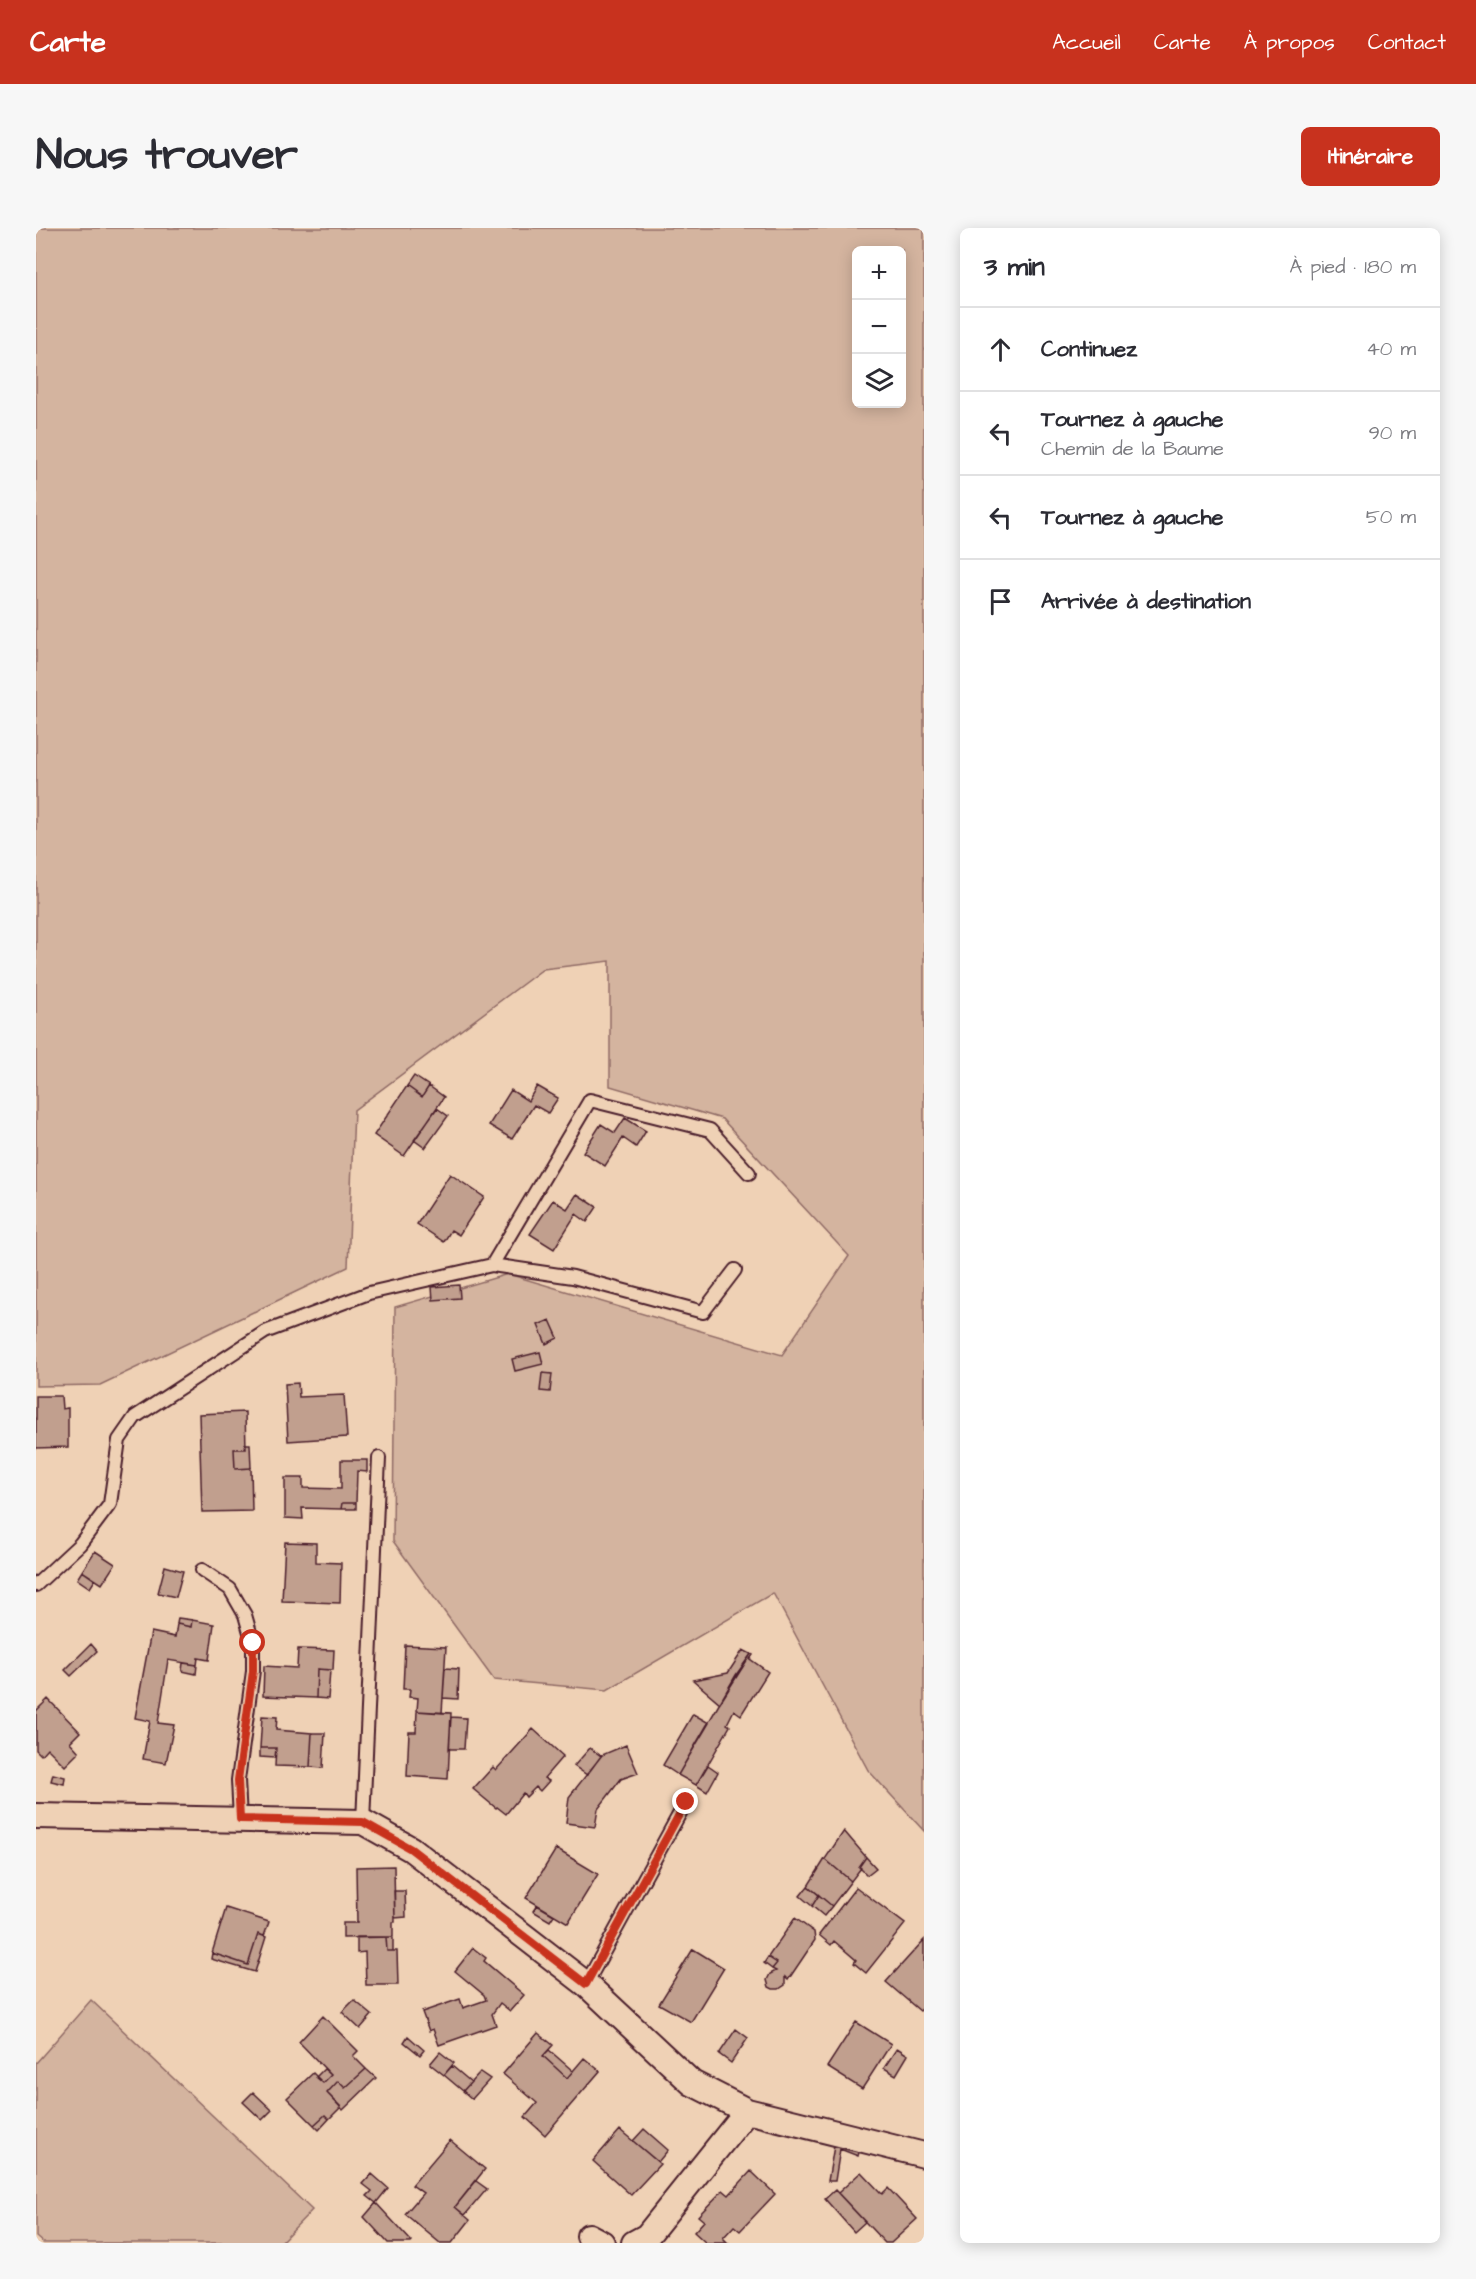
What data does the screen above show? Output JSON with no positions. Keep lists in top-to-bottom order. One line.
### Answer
{"page":{"header":"Carte","nav":["Accueil","Carte","À propos","Contact"],"title":"Nous trouver","buttons":"Itinéraire","heading":["3 min","À pied · 180 m"],"map_buttons":["+","−"],"list":[["Continuez","40 m"],["Tournez à gauche","Chemin de la Baume","90 m"],["Tournez à gauche","50 m"],"Arrivée à destination"]}}
